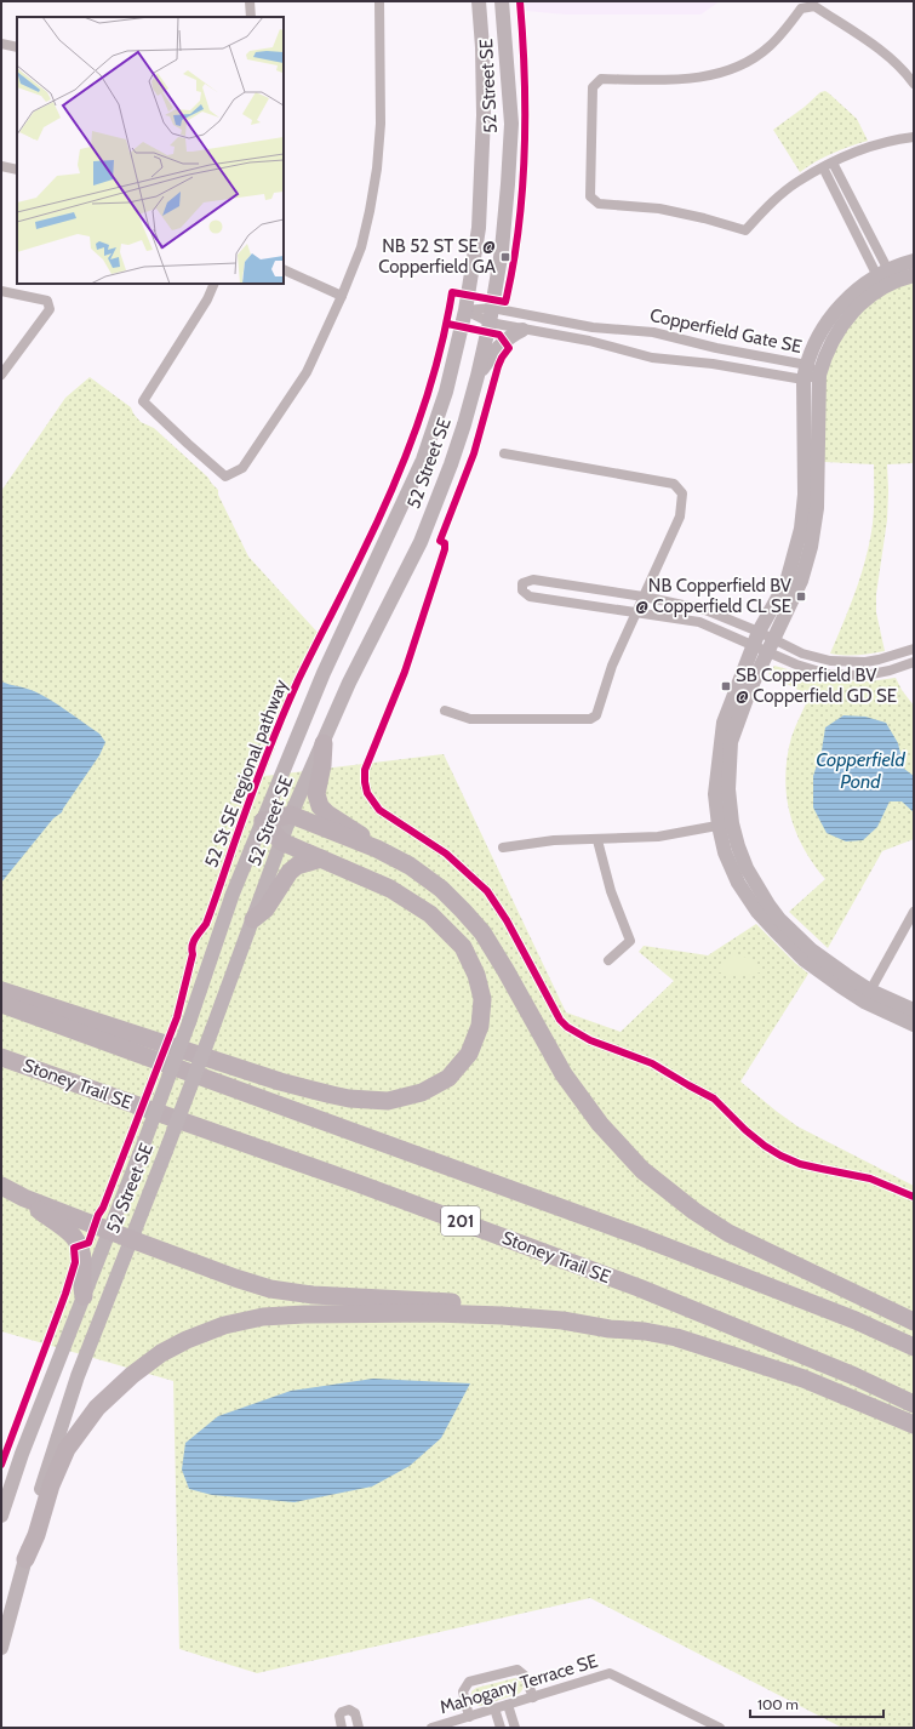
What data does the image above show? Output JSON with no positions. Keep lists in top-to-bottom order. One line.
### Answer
{"streets":{"highway":["Stoney Trail SE","201"],"main road":["52 Street SE"],"street":["Copperfield Gate SE","Mahogany Terrace SE"],"cycle path":["52 St SE regional pathway"]},"crossings":[["52 Street SE","Copperfield Gate SE"]],"water":["Copperfield Pond"],"places":{"transit":["NB 52 ST SE @ Copperfield GA","NB Copperfield BV @ Copperfield CL SE","SB Copperfield BV @ Copperfield GD SE"]},"scale_bar":"100 m"}
